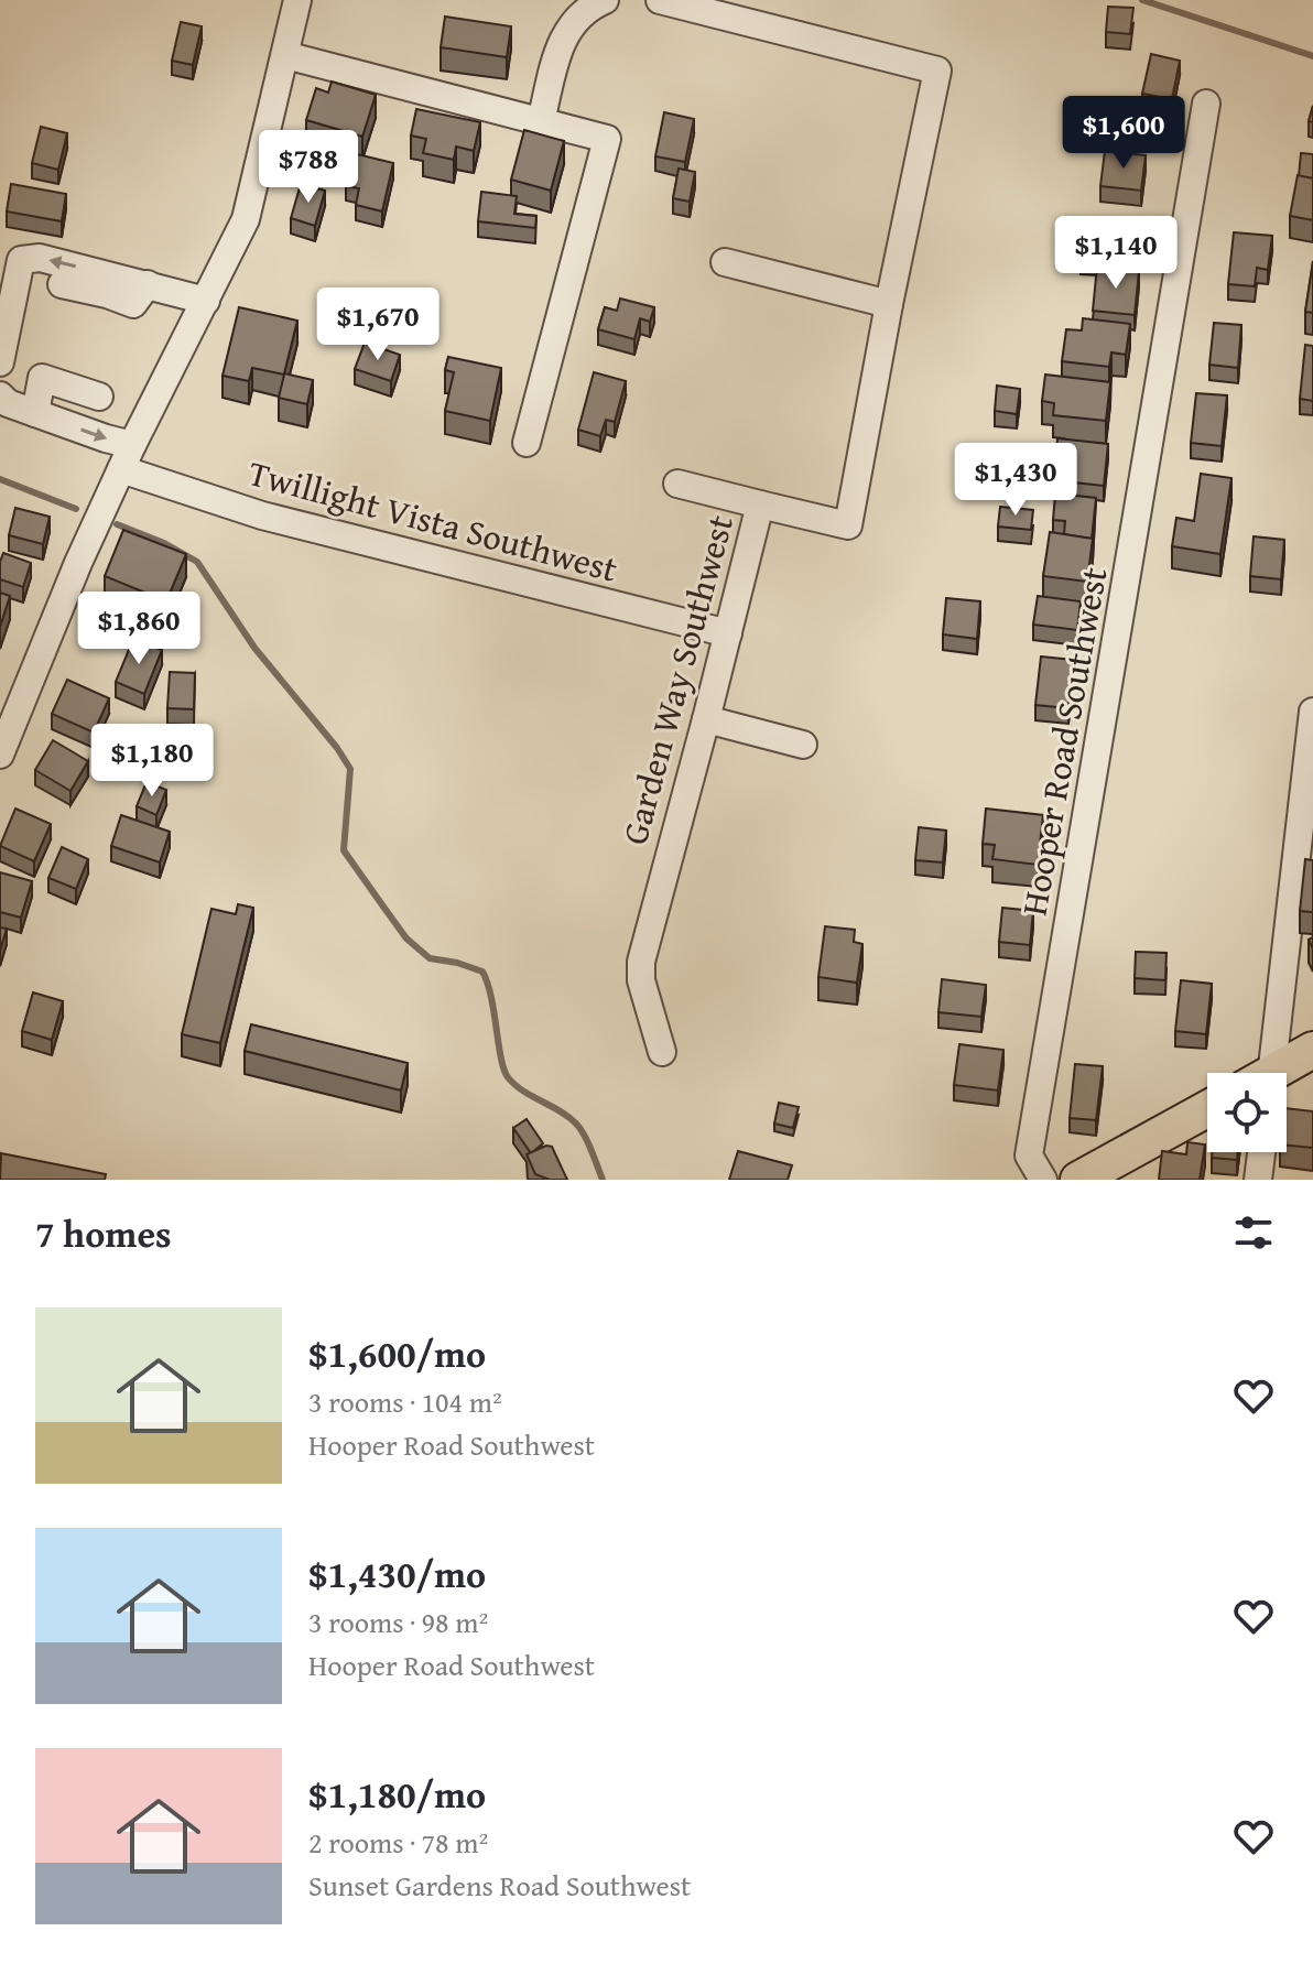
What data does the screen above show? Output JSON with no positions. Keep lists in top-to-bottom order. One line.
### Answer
{"streets":{"street":["Twillight Vista Southwest","Garden Way Southwest","Hooper Road Southwest"]},"crossings":[["Twillight Vista Southwest","Garden Way Southwest"]],"page":{"price":["$1,600","$788","$1,140","$1,670","$1,430","$1,860","$1,180"],"heading":"7 homes","list":[{"name":"$1,600/mo","note":"3 rooms · 104 m² · Hooper Road Southwest"},{"name":"$1,430/mo","note":"3 rooms · 98 m² · Hooper Road Southwest"},{"name":"$1,180/mo","note":"2 rooms · 78 m² · Sunset Gardens Road Southwest"}]}}
